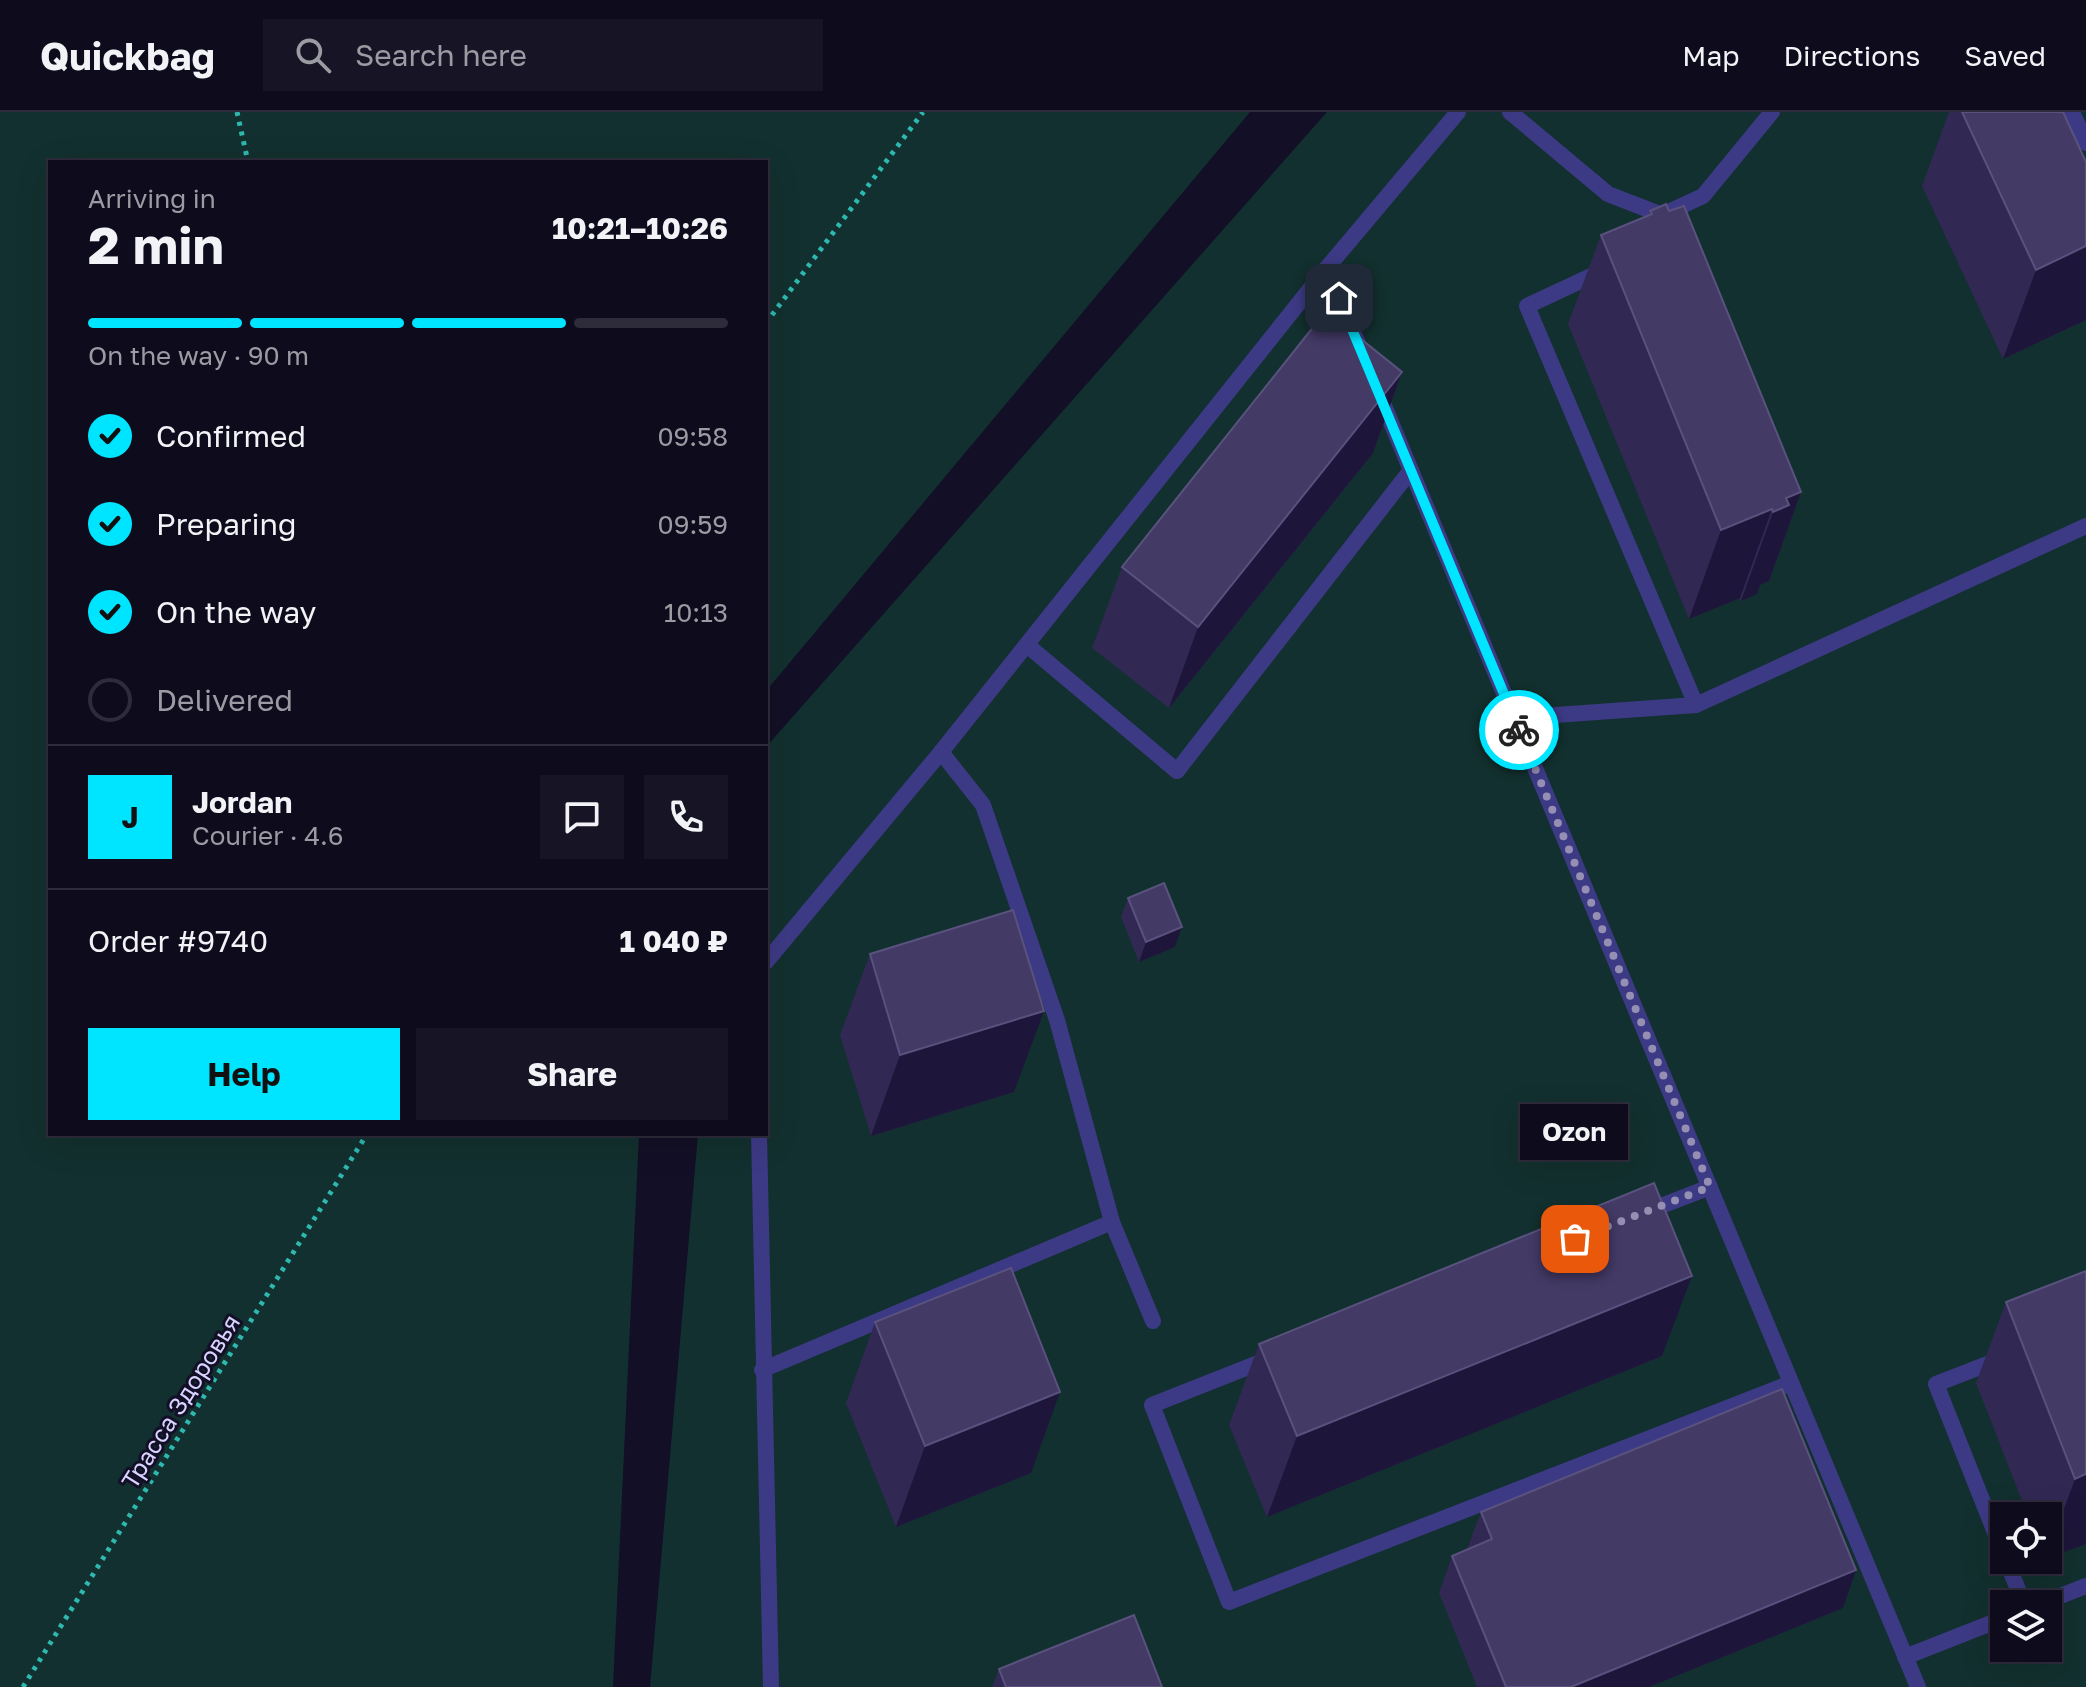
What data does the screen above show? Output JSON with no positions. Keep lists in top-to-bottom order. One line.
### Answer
{"streets":{"path":["Трасса Здоровья"]},"places":["Ozon"],"page":{"header":"Quickbag","search":"Search here","nav":["Map","Directions","Saved"],"heading":["2 min","Arriving in","10:21–10:26"],"panel":["Jordan","Courier · 4.6","Order #9740","1 040 ₽"],"bar":"On the way · 90 m","list":[["Confirmed","09:58"],["Preparing","09:59"],["On the way","10:13"],"Delivered"],"round":"J","buttons":["Help","Share"],"bubble":"Ozon"}}
